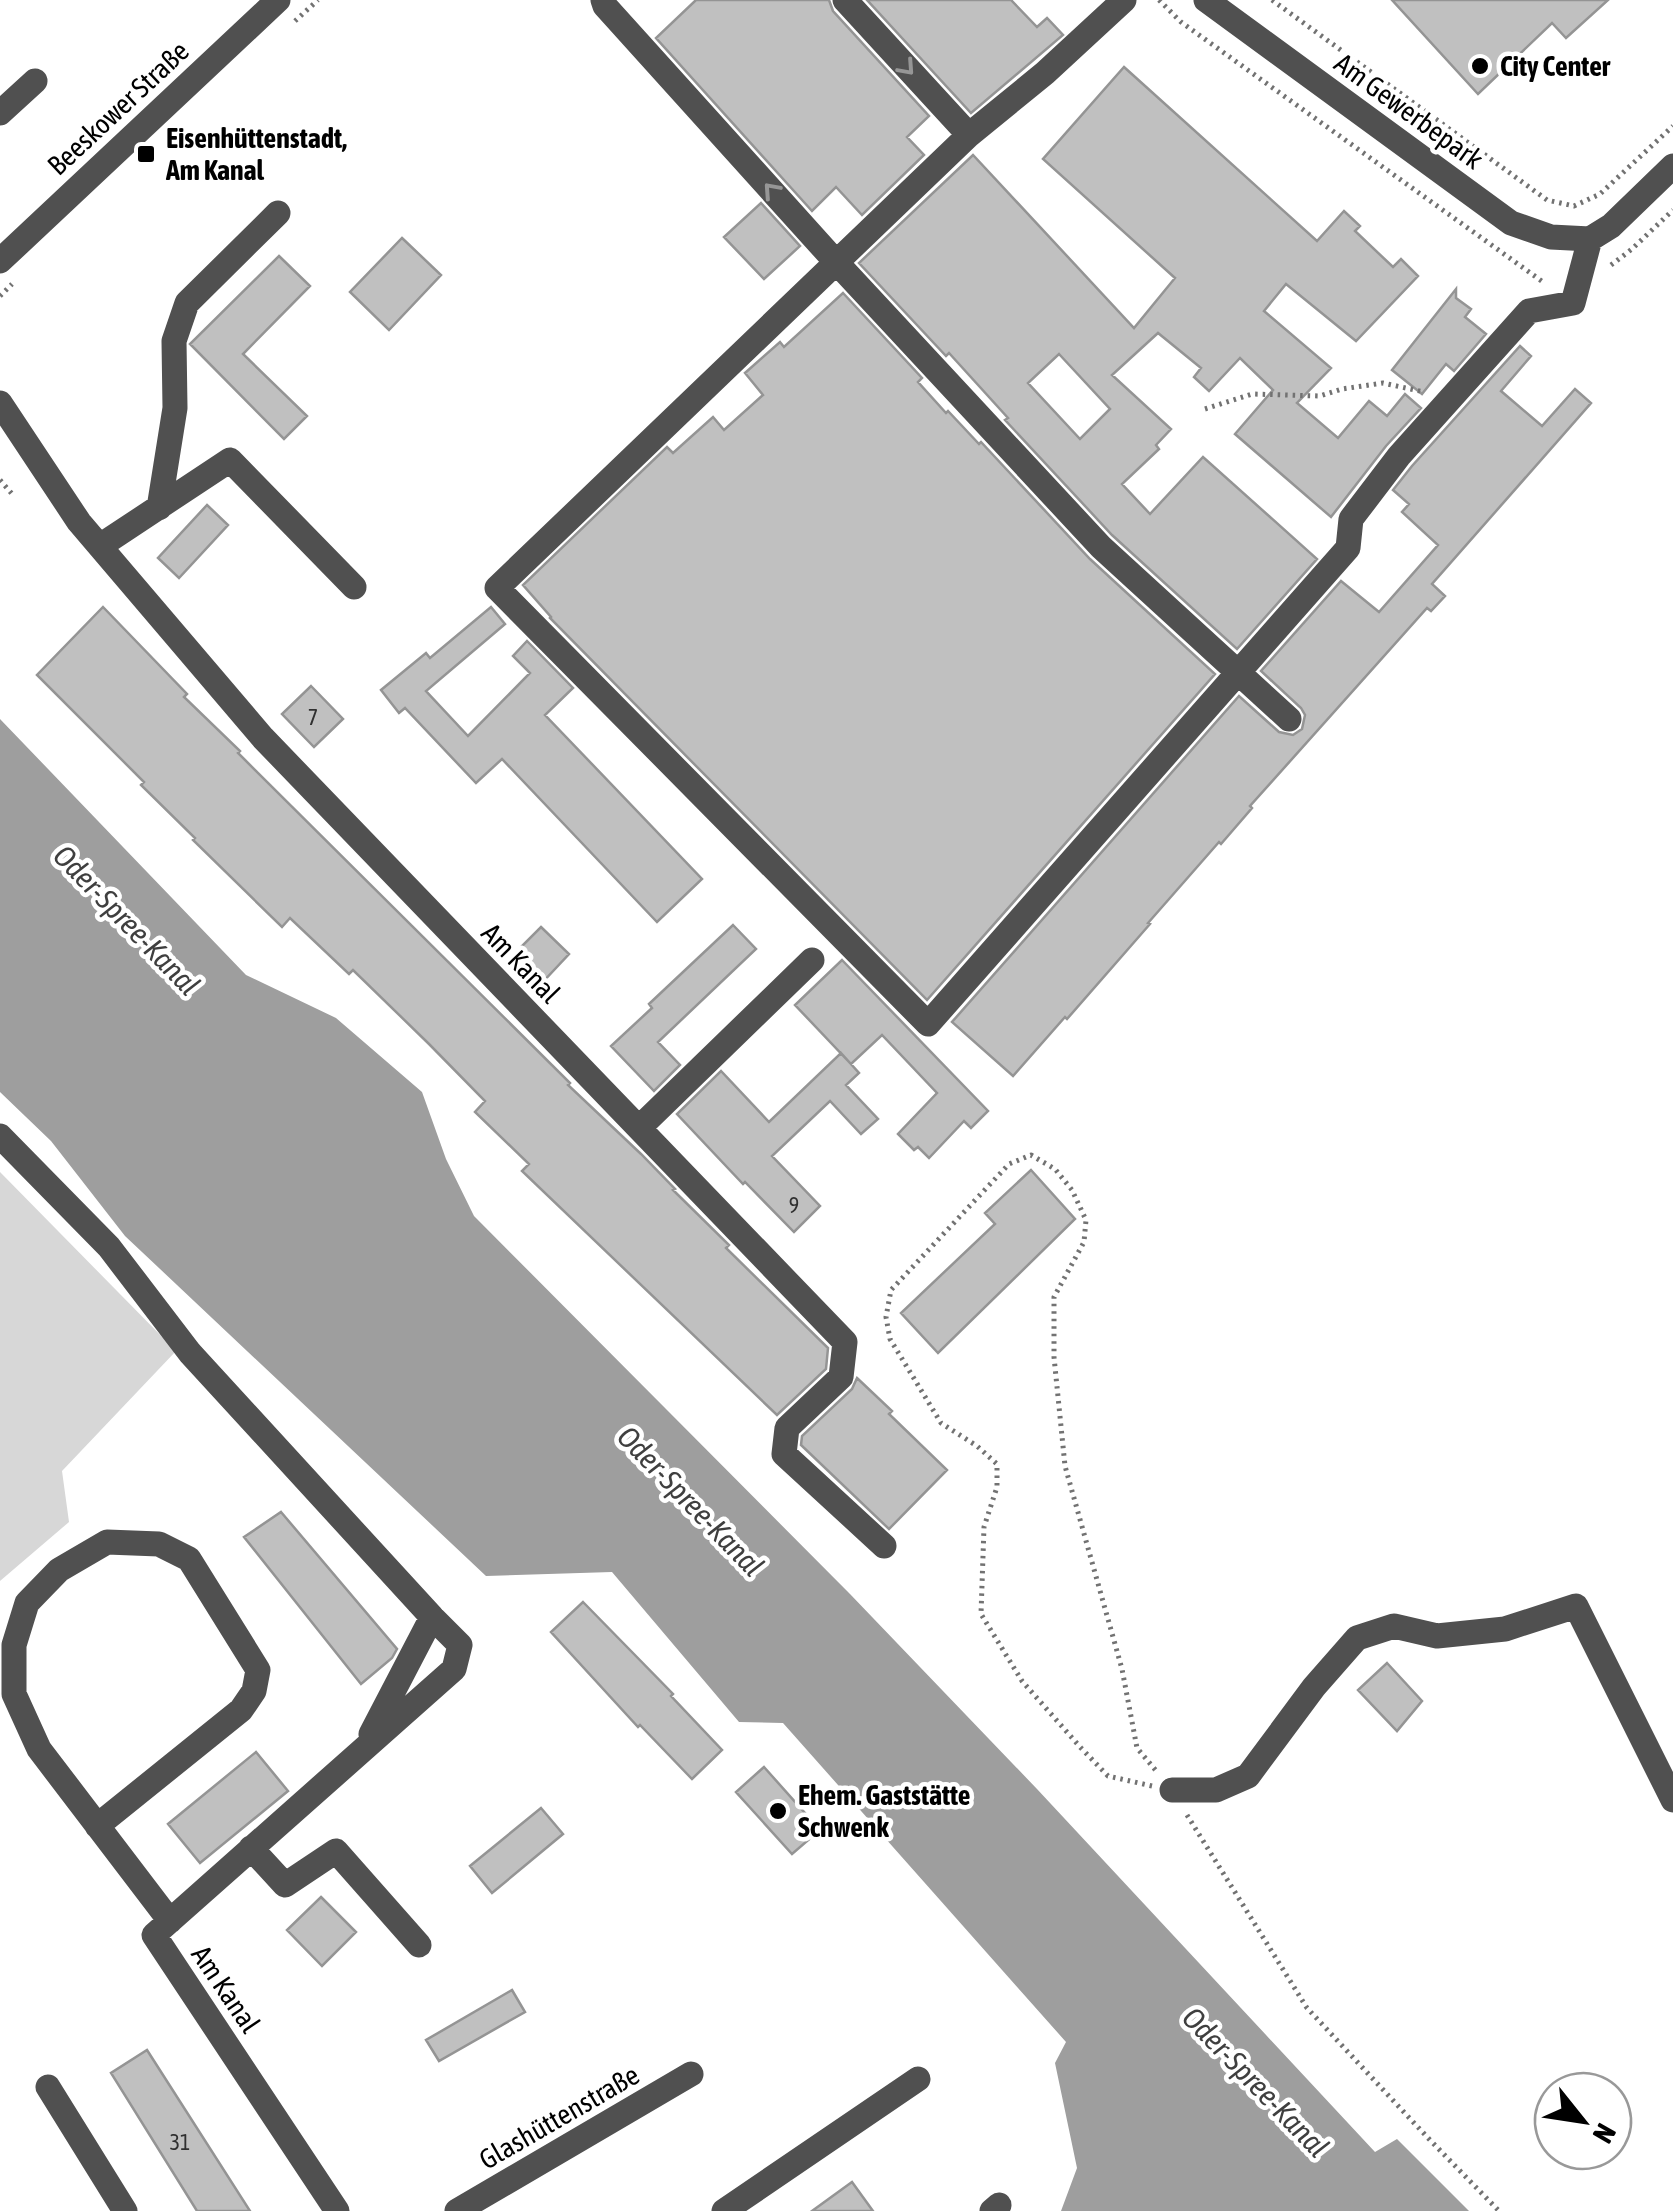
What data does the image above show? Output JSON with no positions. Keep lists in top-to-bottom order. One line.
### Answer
{"streets":{"street":["Beeskower Straße","Am Gewerbepark","Am Kanal","Glashüttenstraße"]},"water":["Oder-Spree-Kanal"],"places":{"other":["City Center","Ehem. Gaststätte Schwenk"],"transit":["Eisenhüttenstadt, Am Kanal"]},"house_numbers":["7","9","31"],"north":"bottom right"}
